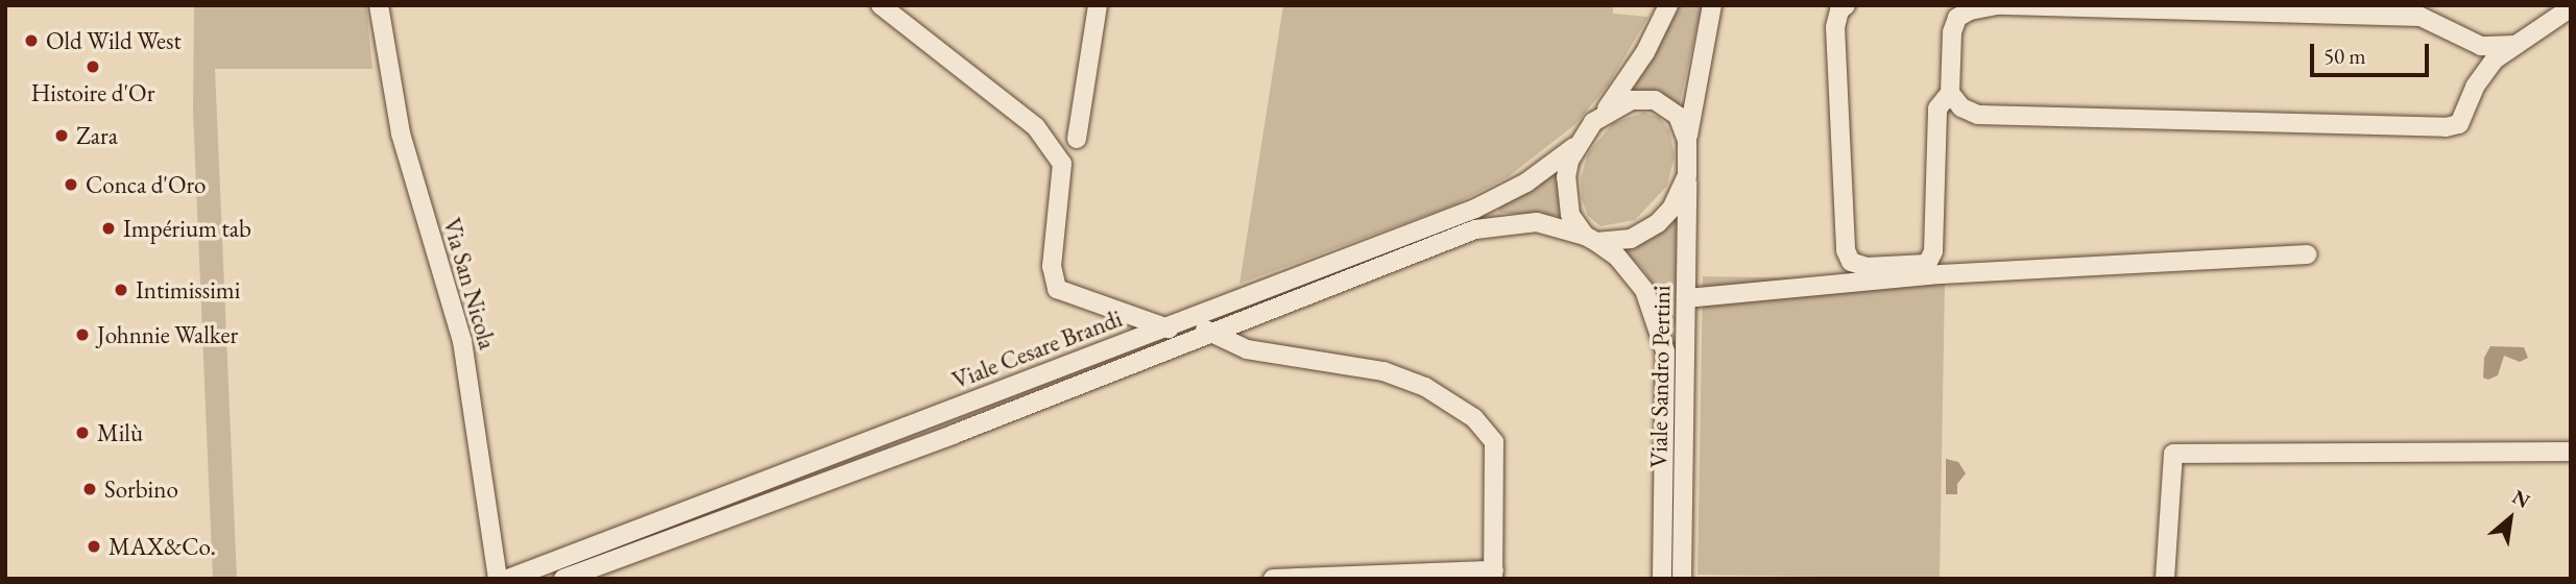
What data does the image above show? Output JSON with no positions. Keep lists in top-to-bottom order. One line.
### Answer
{"streets":{"street":["Via San Nicola","Viale Cesare Brandi","Viale Sandro Pertini"]},"crossings":[["Viale Cesare Brandi","Viale Sandro Pertini"]],"places":["Old Wild West","Histoire d'Or","Zara","Conca d'Oro","Impérium tab","Intimissimi","Johnnie Walker","Milù","Sorbino","MAX&Co."],"scale_bar":"50 m","north":"top right"}
